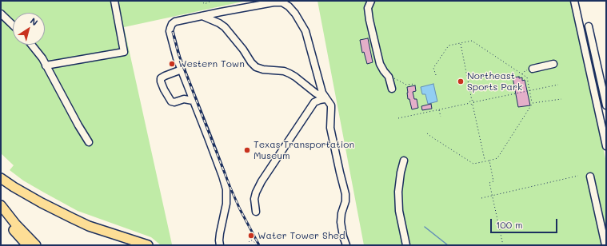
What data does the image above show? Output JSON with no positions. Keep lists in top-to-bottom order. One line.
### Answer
{"places":["Western Town","Northeast Sports Park","Texas Transportation Museum","Water Tower Shed"],"scale_bar":"100 m","north":"top right"}
